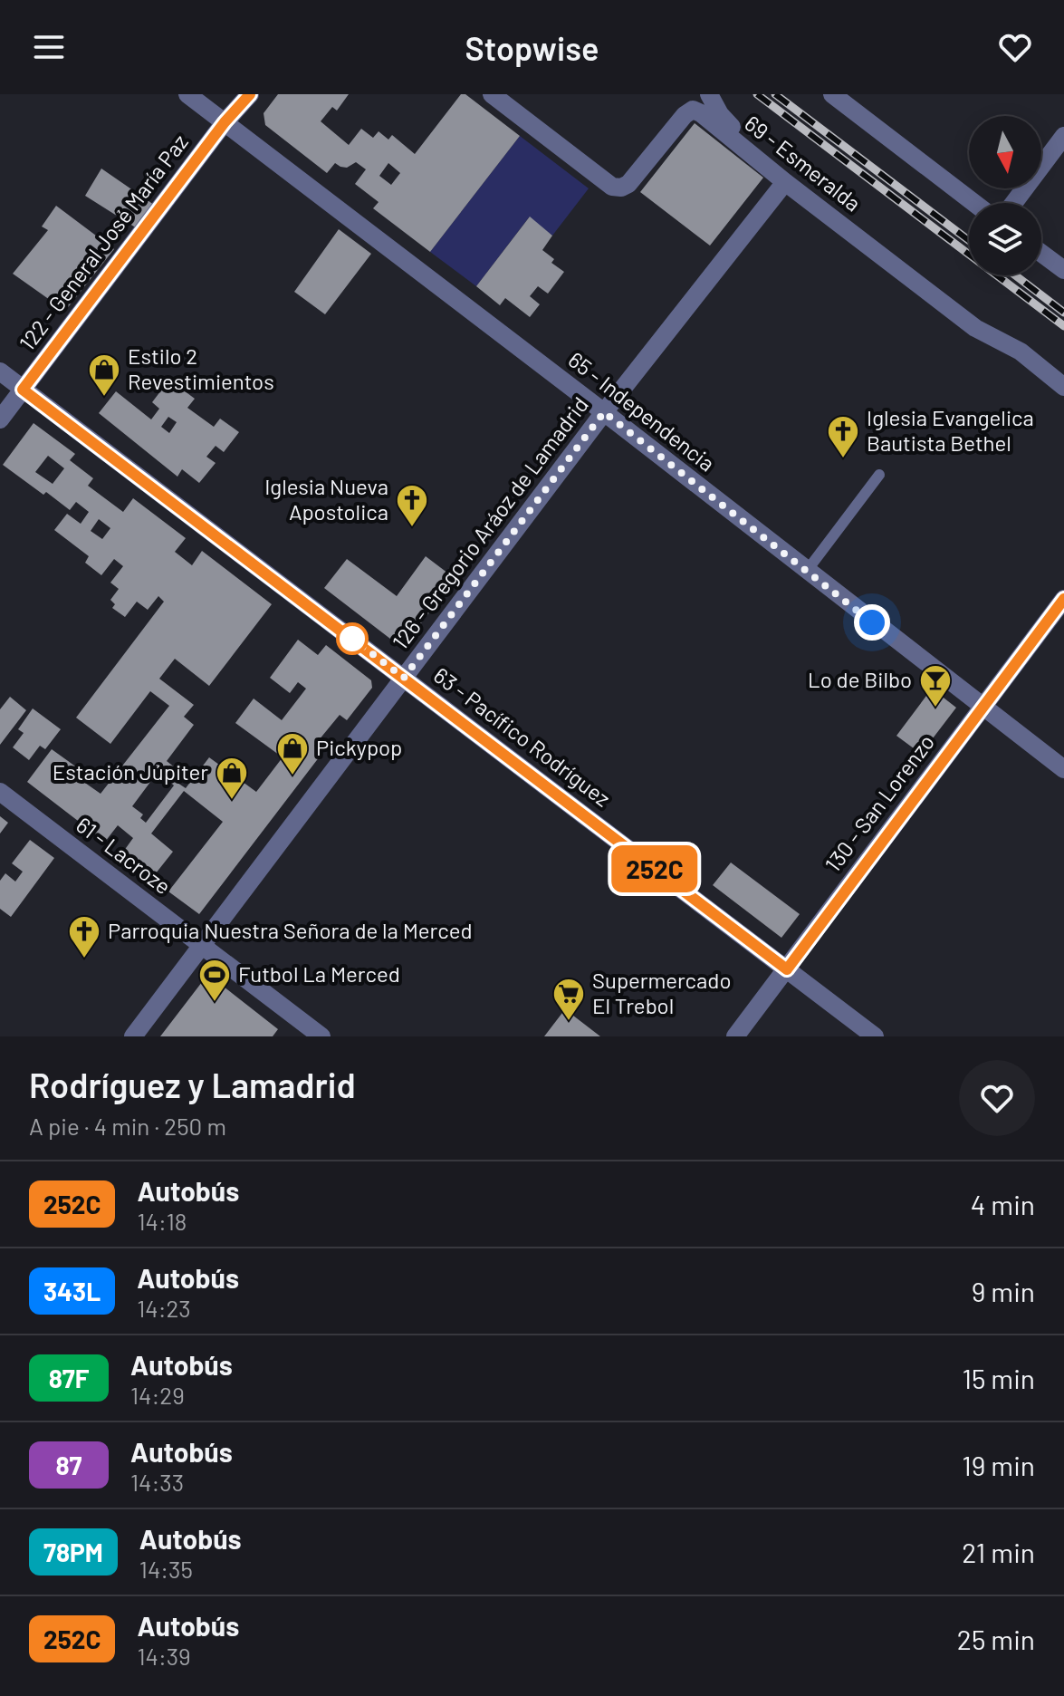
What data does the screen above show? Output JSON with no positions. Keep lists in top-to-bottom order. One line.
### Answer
{"streets":{"street":["69 - Esmeralda","122 - General José María Paz","65 - Independencia","126 - Gregorio Aráoz de Lamadrid","63 - Pacífico Rodríguez","130 - San Lorenzo","61 - Lacroze"]},"crossings":[["69 - Esmeralda","126 - Gregorio Aráoz de Lamadrid"],["122 - General José María Paz","65 - Independencia"],["122 - General José María Paz","63 - Pacífico Rodríguez"],["65 - Independencia","126 - Gregorio Aráoz de Lamadrid"],["65 - Independencia","130 - San Lorenzo"],["126 - Gregorio Aráoz de Lamadrid","63 - Pacífico Rodríguez"],["126 - Gregorio Aráoz de Lamadrid","61 - Lacroze"],["63 - Pacífico Rodríguez","130 - San Lorenzo"]],"places":{"shop":["Estilo 2 Revestimientos","Pickypop","Estación Júpiter"],"church":["Iglesia Evangelica Bautista Bethel","Iglesia Nueva Apostolica","Parroquia Nuestra Señora de la Merced"],"bar":["Lo de Bilbo"],"sports":["Futbol La Merced"],"supermarket":["Supermercado El Trebol"]},"lines":["bus line 252C"],"north":"bottom","page":{"header":"Stopwise","on_map":"252C","heading":["Rodríguez y Lamadrid","A pie · 4 min · 250 m"],"list":[{"mark":"252C","name":"Autobús","note":"14:18","value":"4 min"},{"mark":"343L","name":"Autobús","note":"14:23","value":"9 min"},{"mark":"87F","name":"Autobús","note":"14:29","value":"15 min"},{"mark":"87","name":"Autobús","note":"14:33","value":"19 min"},{"mark":"78PM","name":"Autobús","note":"14:35","value":"21 min"},{"mark":"252C","name":"Autobús","note":"14:39","value":"25 min"}]}}
